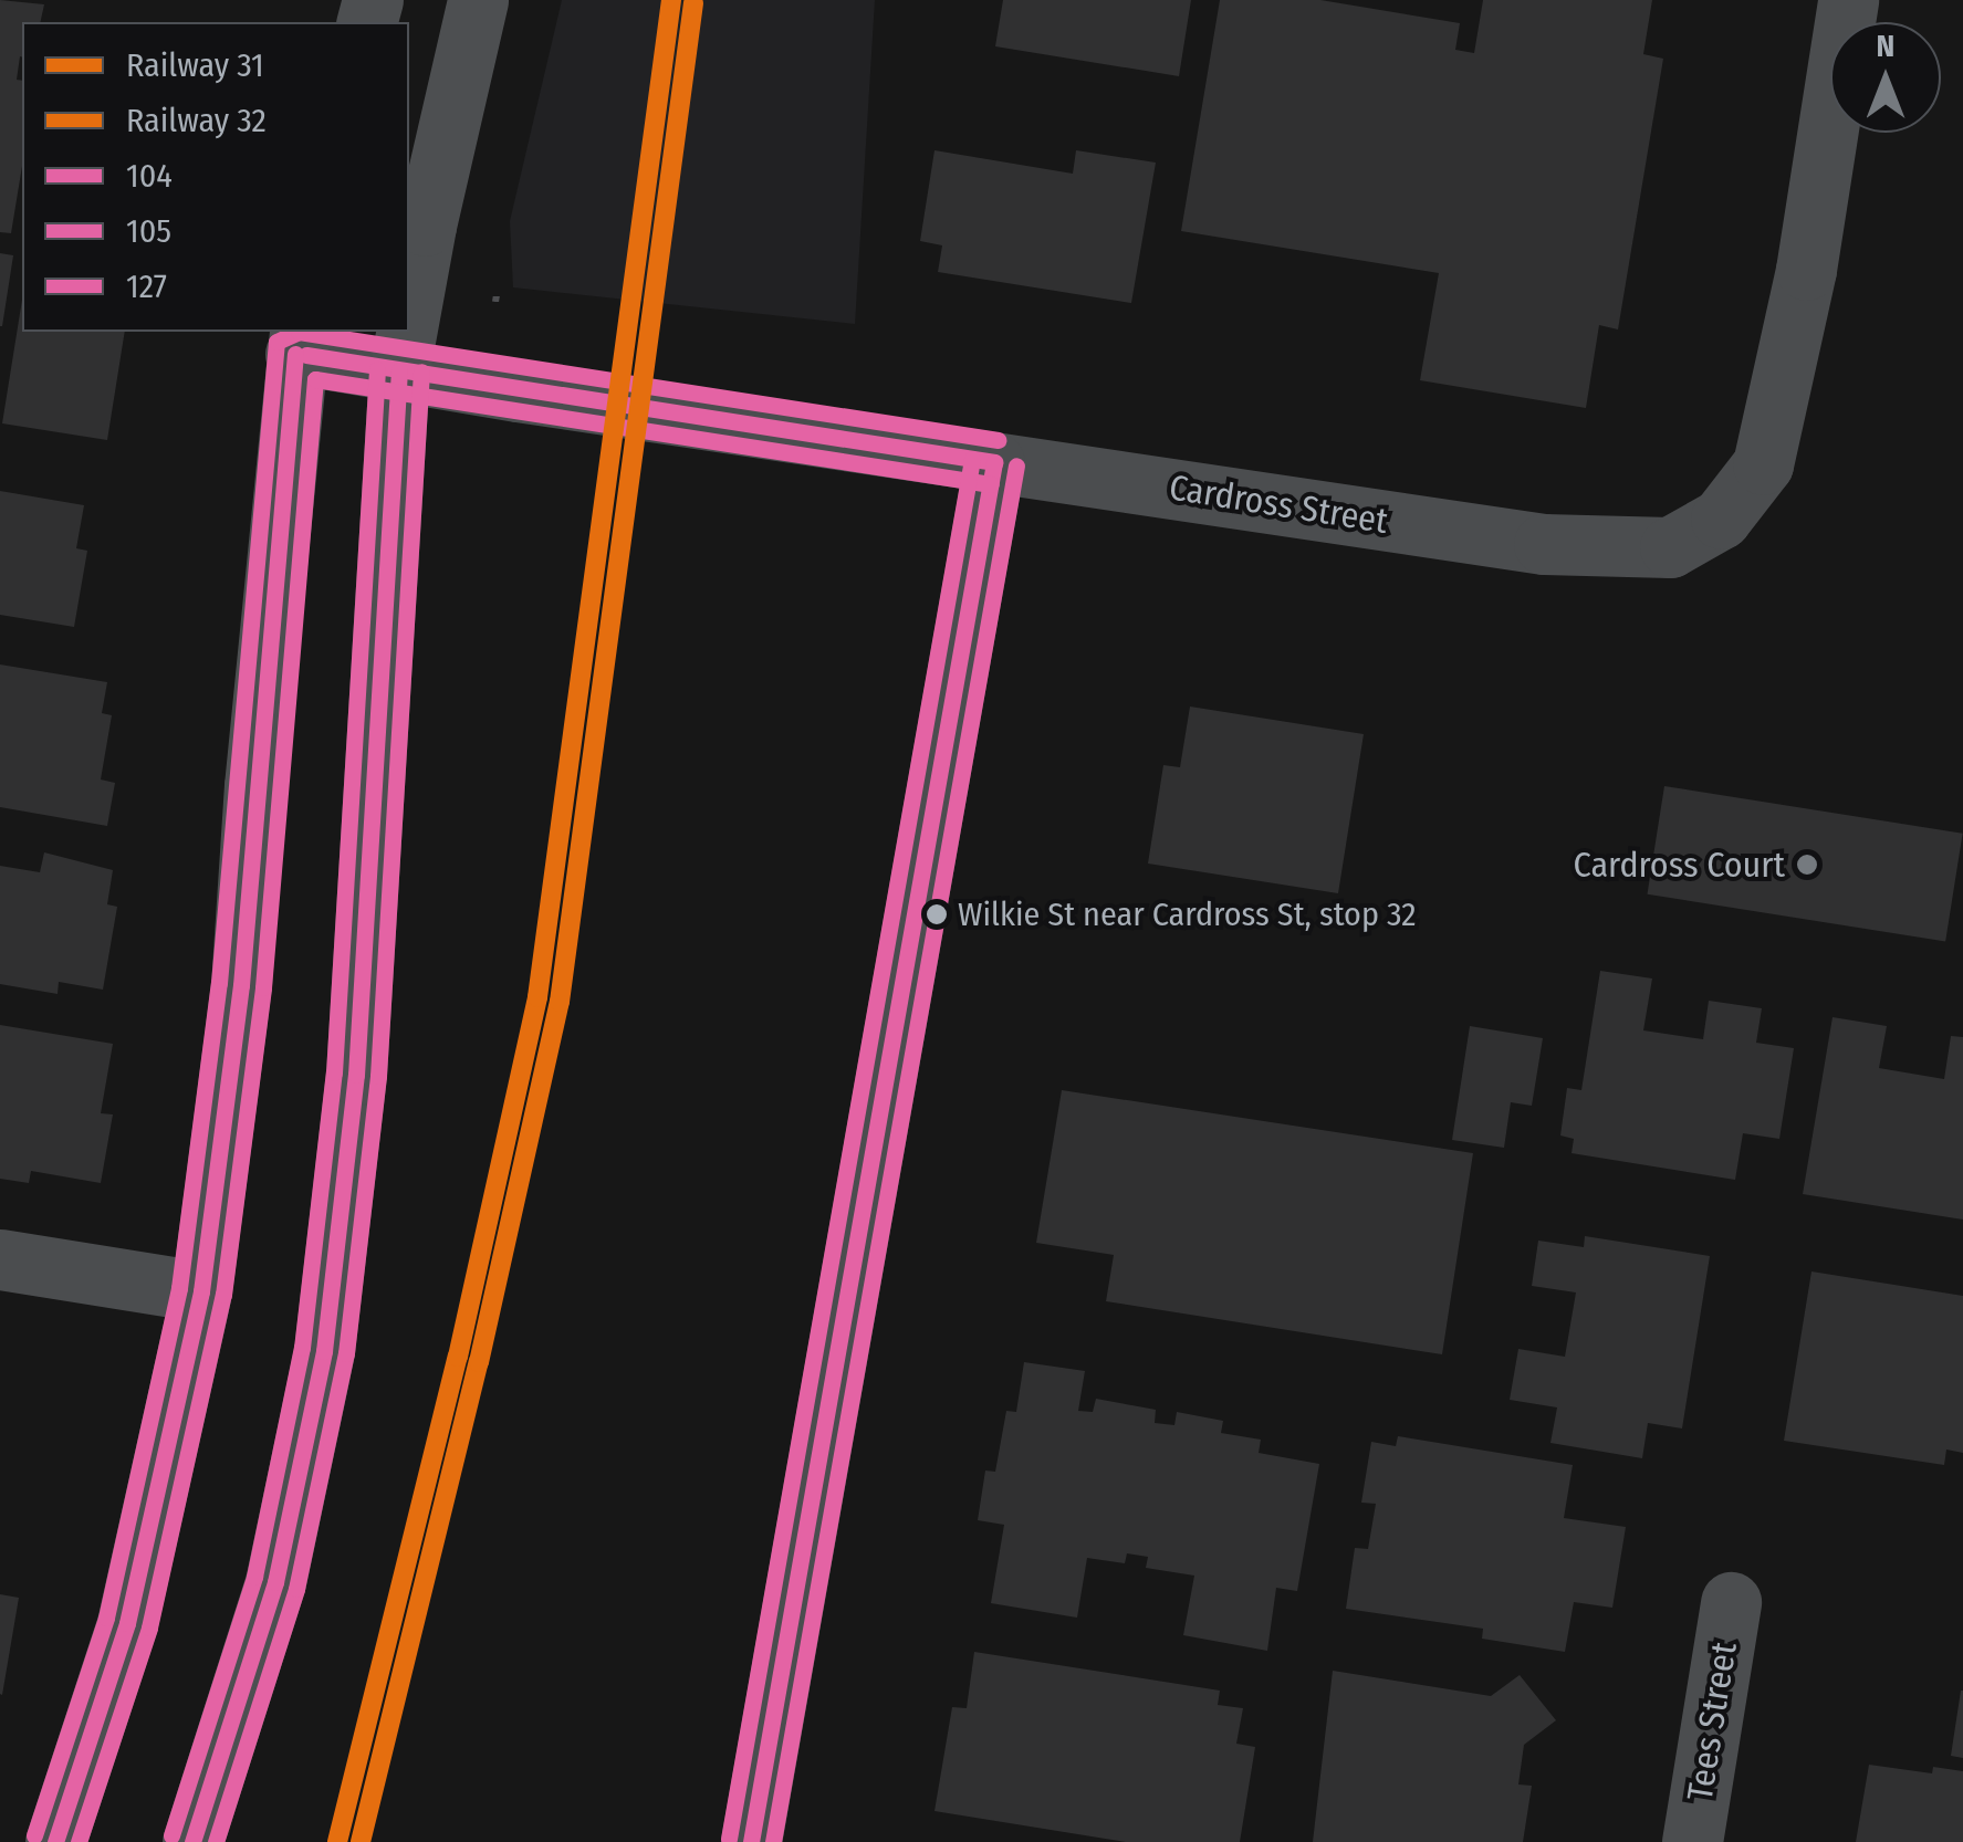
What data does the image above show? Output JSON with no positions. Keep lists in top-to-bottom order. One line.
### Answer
{"streets":{"street":["Cardross Street","Tees Street"]},"places":["Cardross Court","Wilkie St near Cardross St, stop 32"],"lines":["rail line 31","rail line 32","transit line 127","transit line 104","transit line 105"],"legend":["Railway 31","Railway 32","104","105","127"],"north":"top"}
